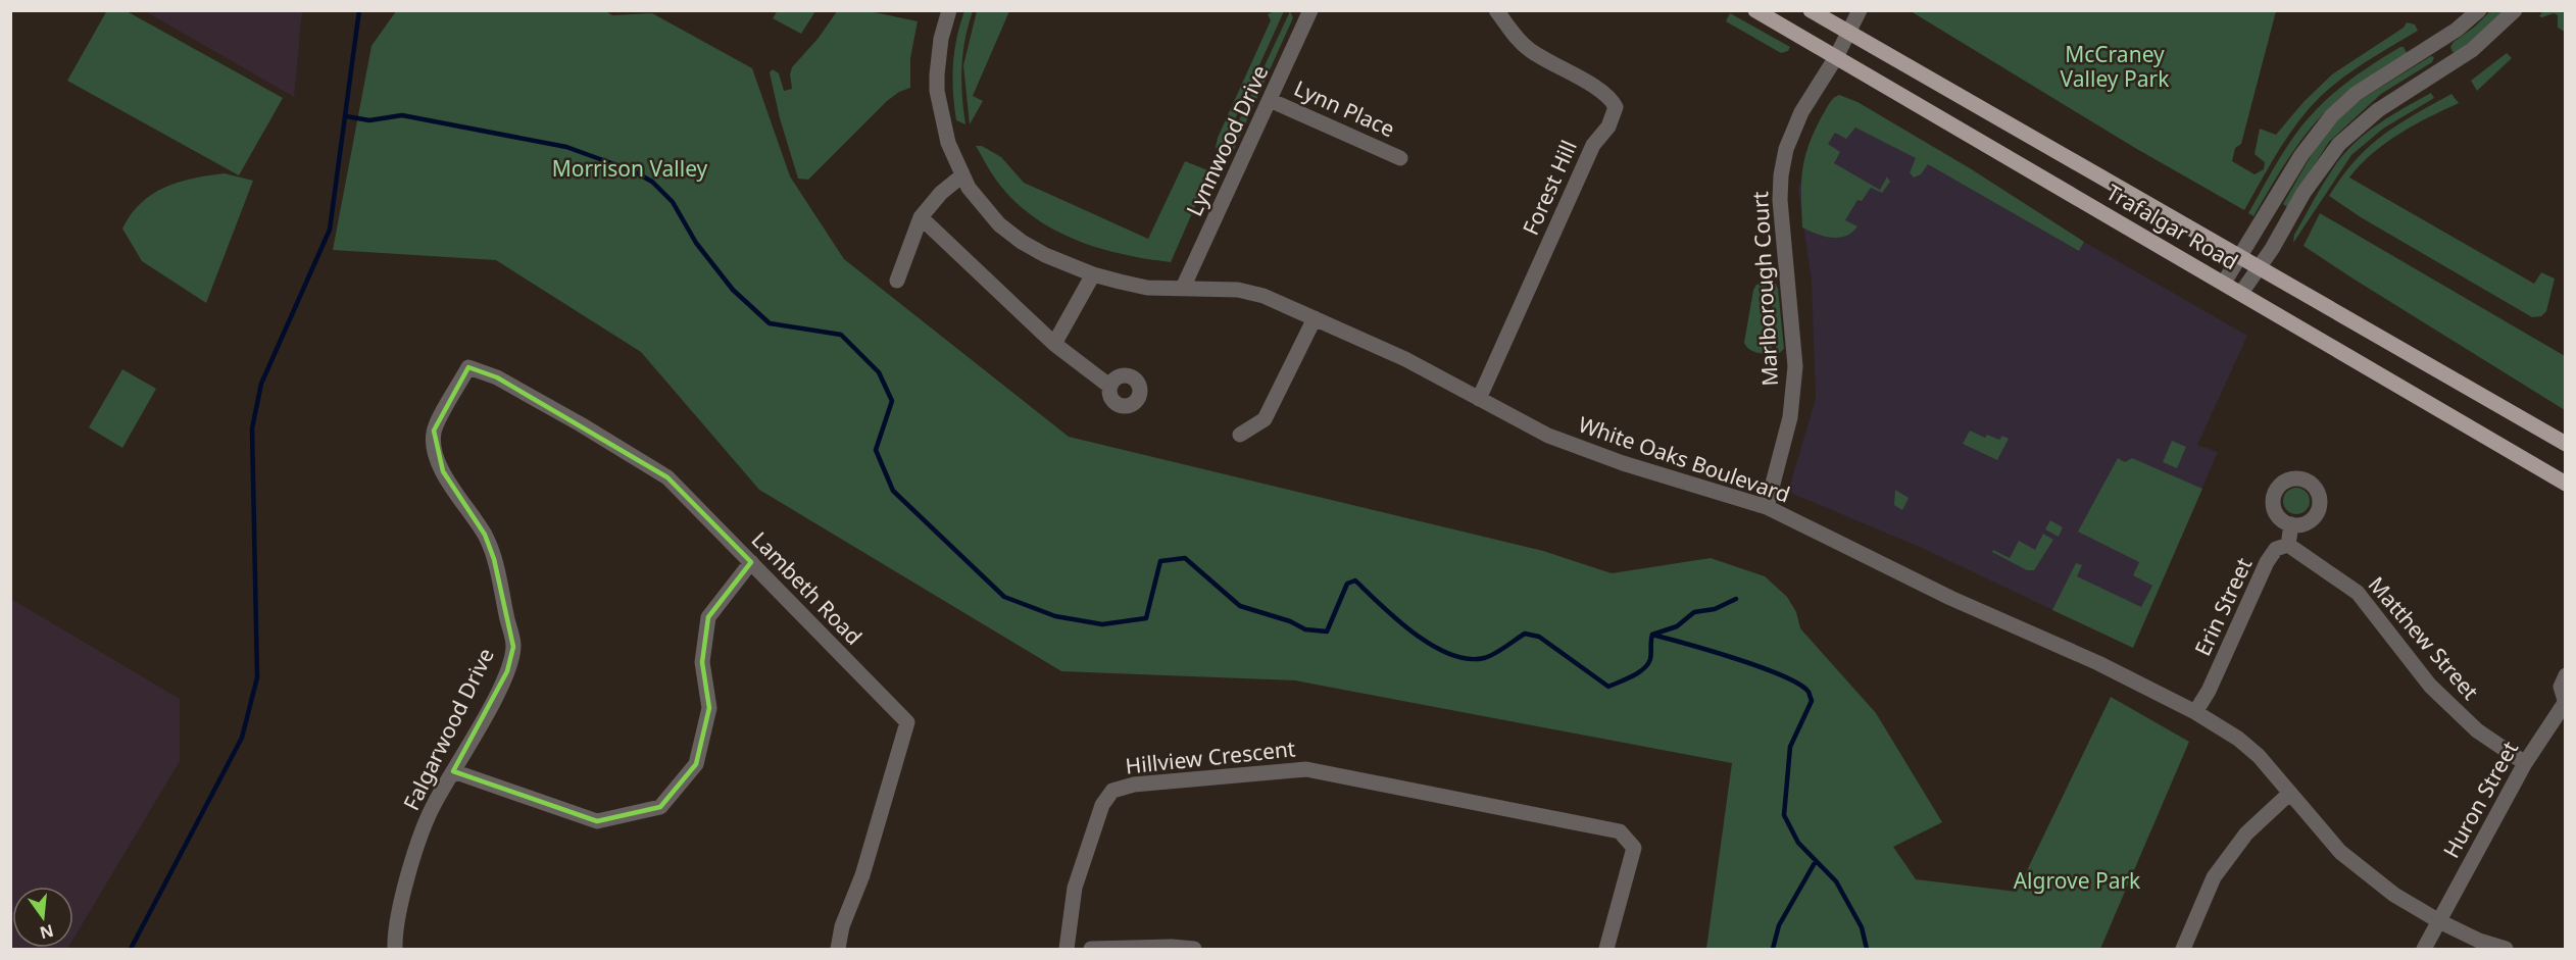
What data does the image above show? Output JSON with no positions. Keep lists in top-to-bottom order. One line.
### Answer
{"streets":{"main road":["Trafalgar Road"],"street":["Lynn Place","Lynnwood Drive","Forest Hill","Marlborough Court","White Oaks Boulevard","Lambeth Road","Erin Street","Matthew Street","Falgarwood Drive","Hillview Crescent","Huron Street"]},"crossings":[["Lynn Place","Lynnwood Drive"],["Lynnwood Drive","White Oaks Boulevard"],["Forest Hill","White Oaks Boulevard"],["Trafalgar Road","Marlborough Court"],["Marlborough Court","White Oaks Boulevard"],["White Oaks Boulevard","Erin Street"],["White Oaks Boulevard","Huron Street"],["Lambeth Road","Falgarwood Drive"],["Erin Street","Matthew Street"],["Matthew Street","Huron Street"]],"parks":["McCraney Valley Park","Morrison Valley","Algrove Park"],"north":"bottom"}
